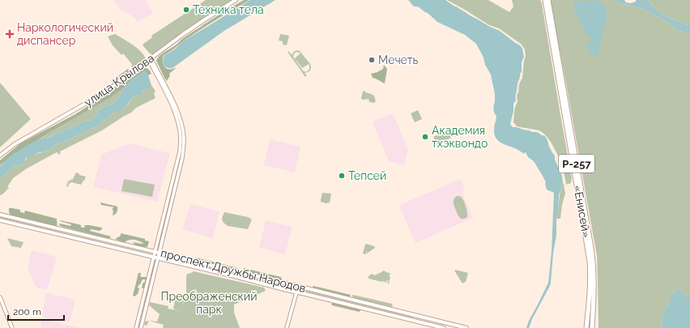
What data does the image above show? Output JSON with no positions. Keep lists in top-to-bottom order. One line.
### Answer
{"streets":{"highway":["Р-257","«Енисей»"],"main road":["улица Крылова","проспект Дружбы Народов"]},"parks":["Преображенский парк"],"places":{"other":["Техника тела","Мечеть","Академия тхэквондо","Тепсей"],"health":["Наркологический диспансер"]},"scale_bar":"200 m"}
